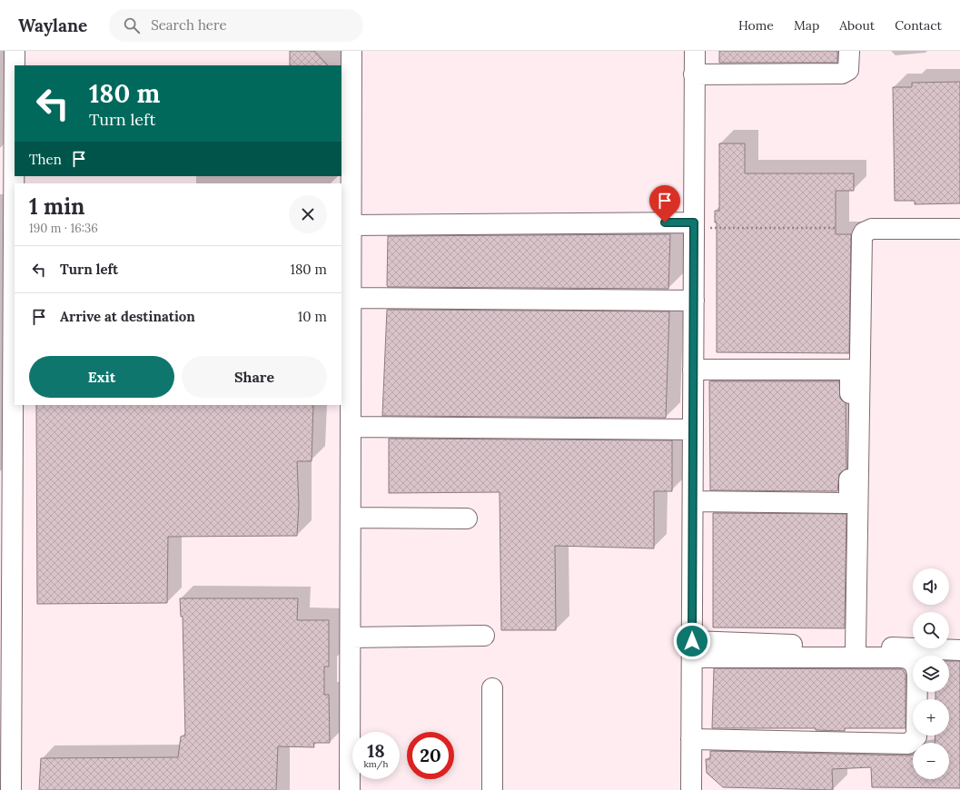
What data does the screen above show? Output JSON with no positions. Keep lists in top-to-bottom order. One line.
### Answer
{"page":{"header":"Waylane","search":"Search here","nav":["Home","Map","About","Contact"],"turn":["180 m","Turn left"],"then":"Then","heading":["1 min","190 m · 16:36"],"list":[{"name":"Turn left","value":"180 m"},{"name":"Arrive at destination","value":"10 m"}],"buttons":["Exit","Share"],"map_buttons":["+","−"],"speed":"18 km/h","limit":"20"}}
